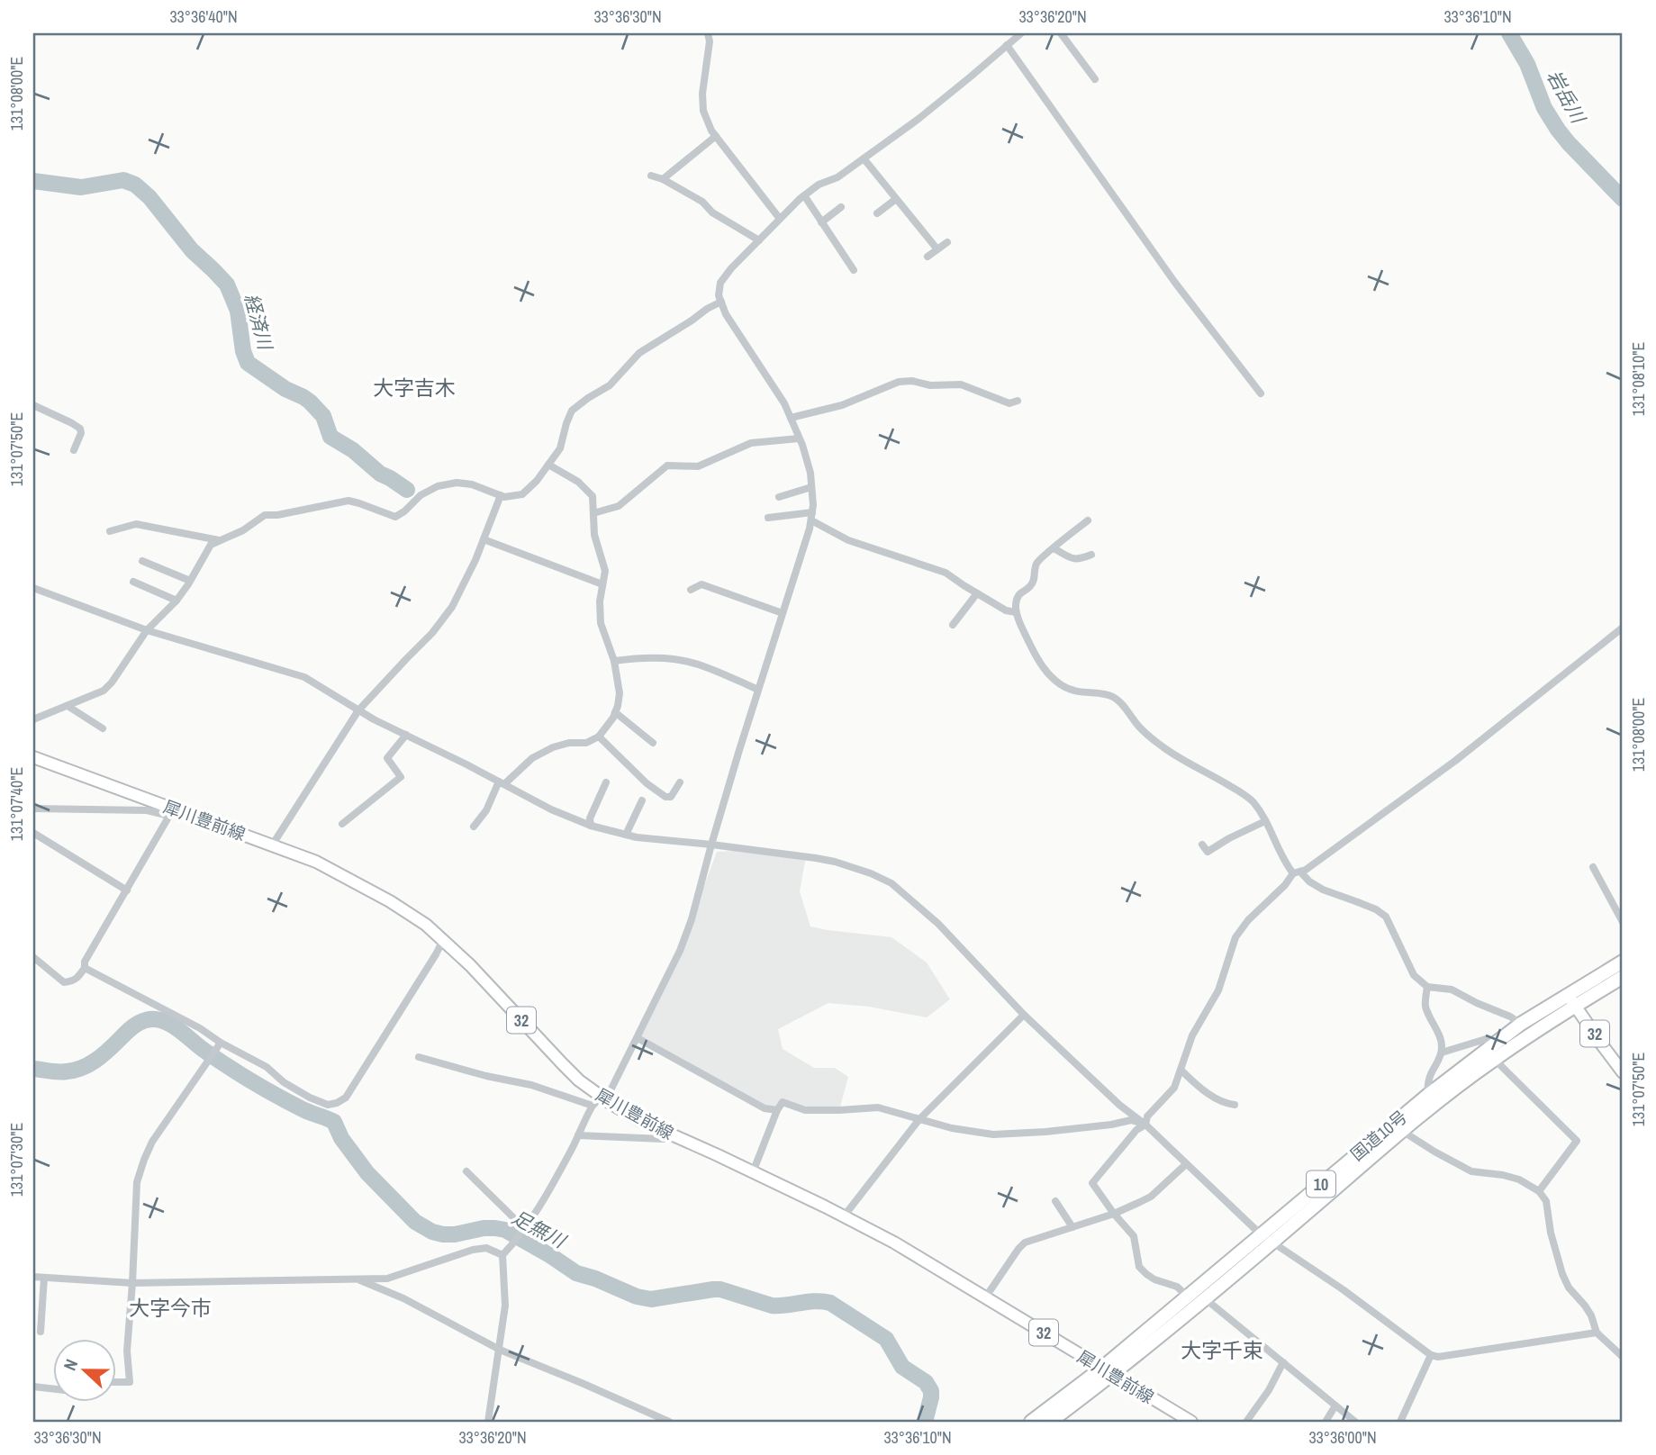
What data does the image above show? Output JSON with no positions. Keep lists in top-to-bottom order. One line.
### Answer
{"streets":{"highway":["国道10号","10"],"main road":["犀川豊前線","32"]},"crossings":[["犀川豊前線","国道10号"],["32","国道10号"]],"districts":["大字吉木","大字今市","大字千束"],"water":["岩岳川","経済川","足無川"],"north":"left","coordinates":["33°36'40\"N","33°36'30\"N","33°36'20\"N","33°36'10\"N","131°08'00\"E","131°08'10\"E","131°07'50\"E","131°07'40\"E","131°07'30\"E","33°36'00\"N"]}
